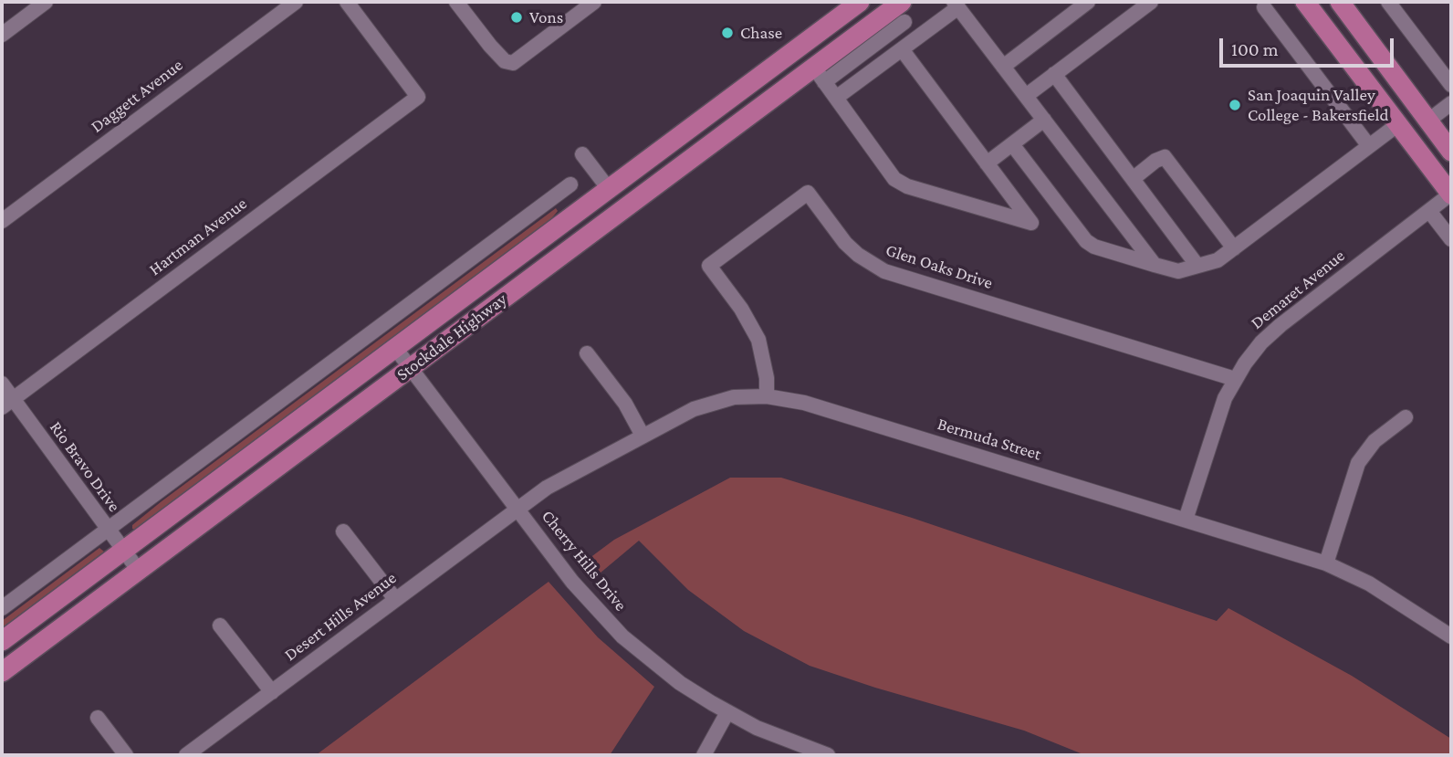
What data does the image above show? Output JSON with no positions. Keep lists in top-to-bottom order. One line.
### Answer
{"streets":{"main road":["Stockdale Highway"],"street":["Daggett Avenue","Hartman Avenue","Glen Oaks Drive","Demaret Avenue","Bermuda Street","Rio Bravo Drive","Cherry Hills Drive","Desert Hills Avenue"]},"crossings":[["Hartman Avenue","Rio Bravo Drive"],["Glen Oaks Drive","Demaret Avenue"],["Glen Oaks Drive","Bermuda Street"],["Demaret Avenue","Bermuda Street"],["Stockdale Highway","Rio Bravo Drive"],["Stockdale Highway","Cherry Hills Drive"],["Bermuda Street","Cherry Hills Drive"],["Bermuda Street","Desert Hills Avenue"],["Cherry Hills Drive","Desert Hills Avenue"]],"places":["Vons","Chase","San Joaquin Valley College - Bakersfield"],"scale_bar":"100 m"}
